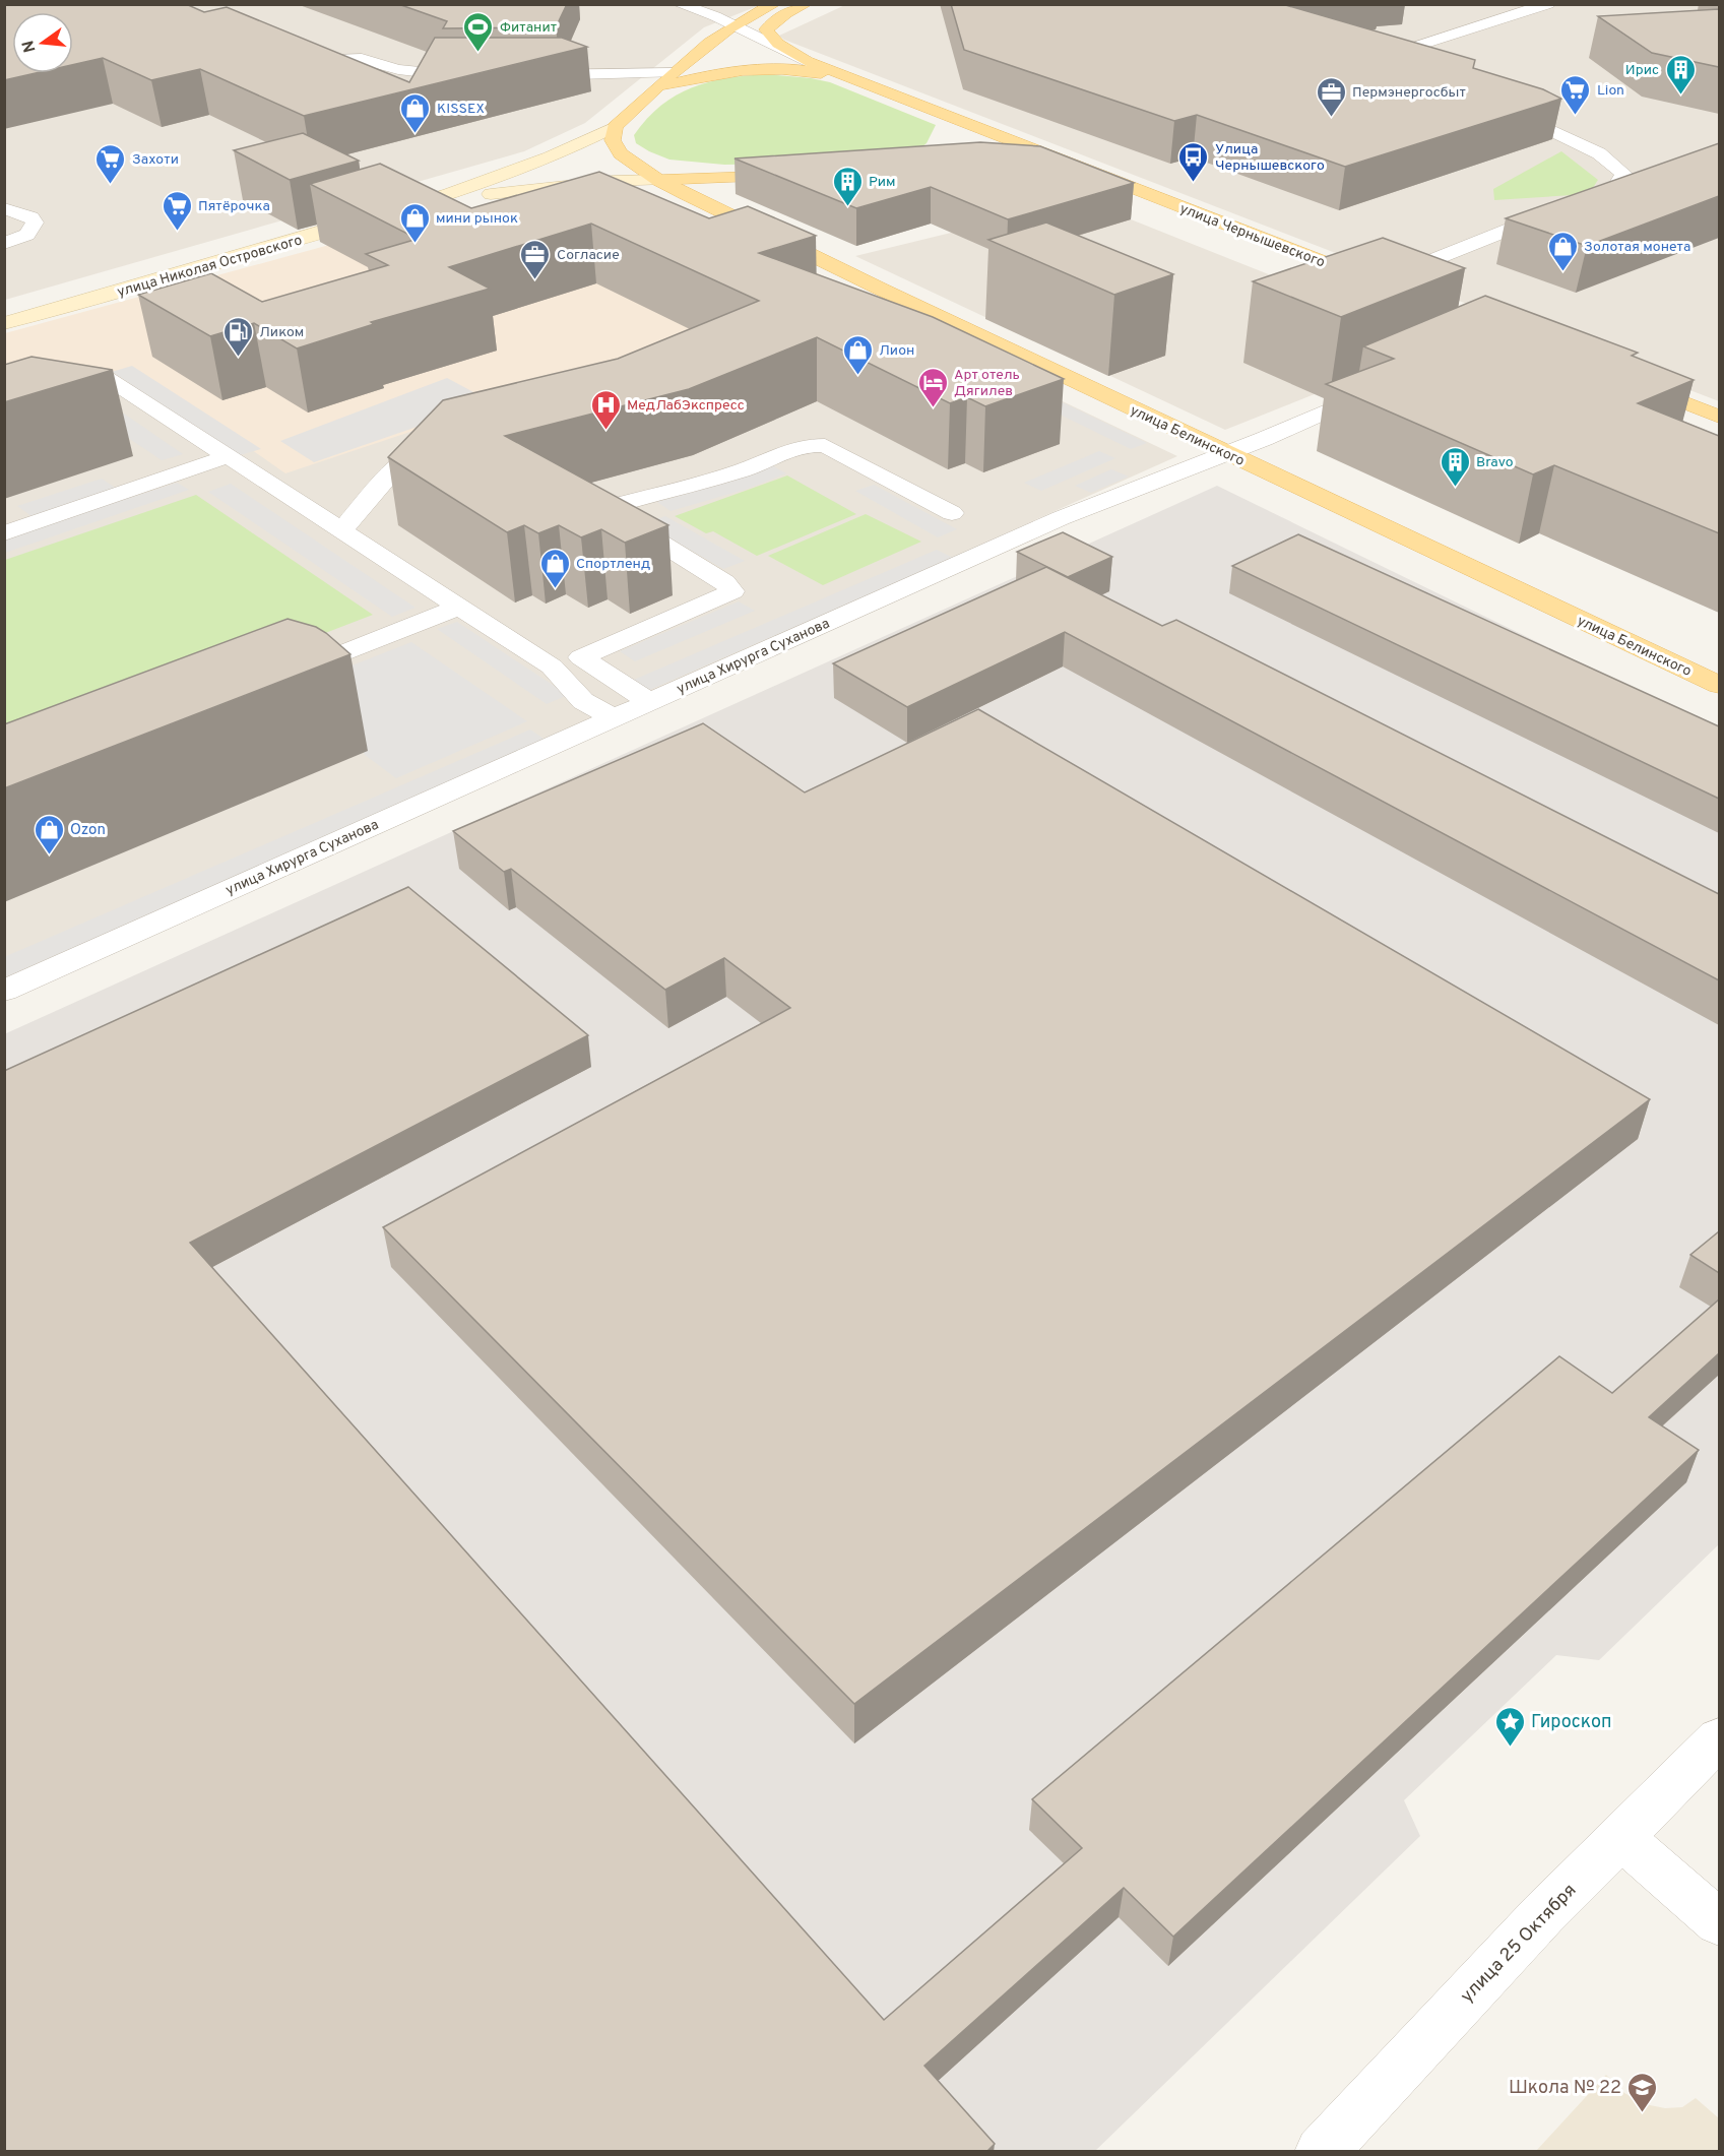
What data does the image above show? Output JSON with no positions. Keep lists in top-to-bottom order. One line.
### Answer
{"streets":{"main road":["улица Чернышевского","улица Николая Островского","улица Белинского"],"street":["улица Хирурга Суханова","улица 25 Октября"]},"crossings":[["улица Николая Островского","улица Белинского"],["улица Белинского","улица Хирурга Суханова"]],"places":{"sports":["Фитанит"],"building":["Ирис","Рим","Bravo"],"supermarket":["Lion","Захоти","Пятёрочка"],"office":["Пермэнергосбыт","Согласие"],"shop":["KISSEX","мини рынок","Золотая монета","Лион","Спортленд","Ozon"],"bus stop":["Улица Чернышевского"],"fuel station":["Ликом"],"hotel":["Арт отель Дягилев"],"hospital":["МедЛабЭкспресс"],"place":["Гироскоп"],"school or university":["Школа № 22"]},"north":"left"}
